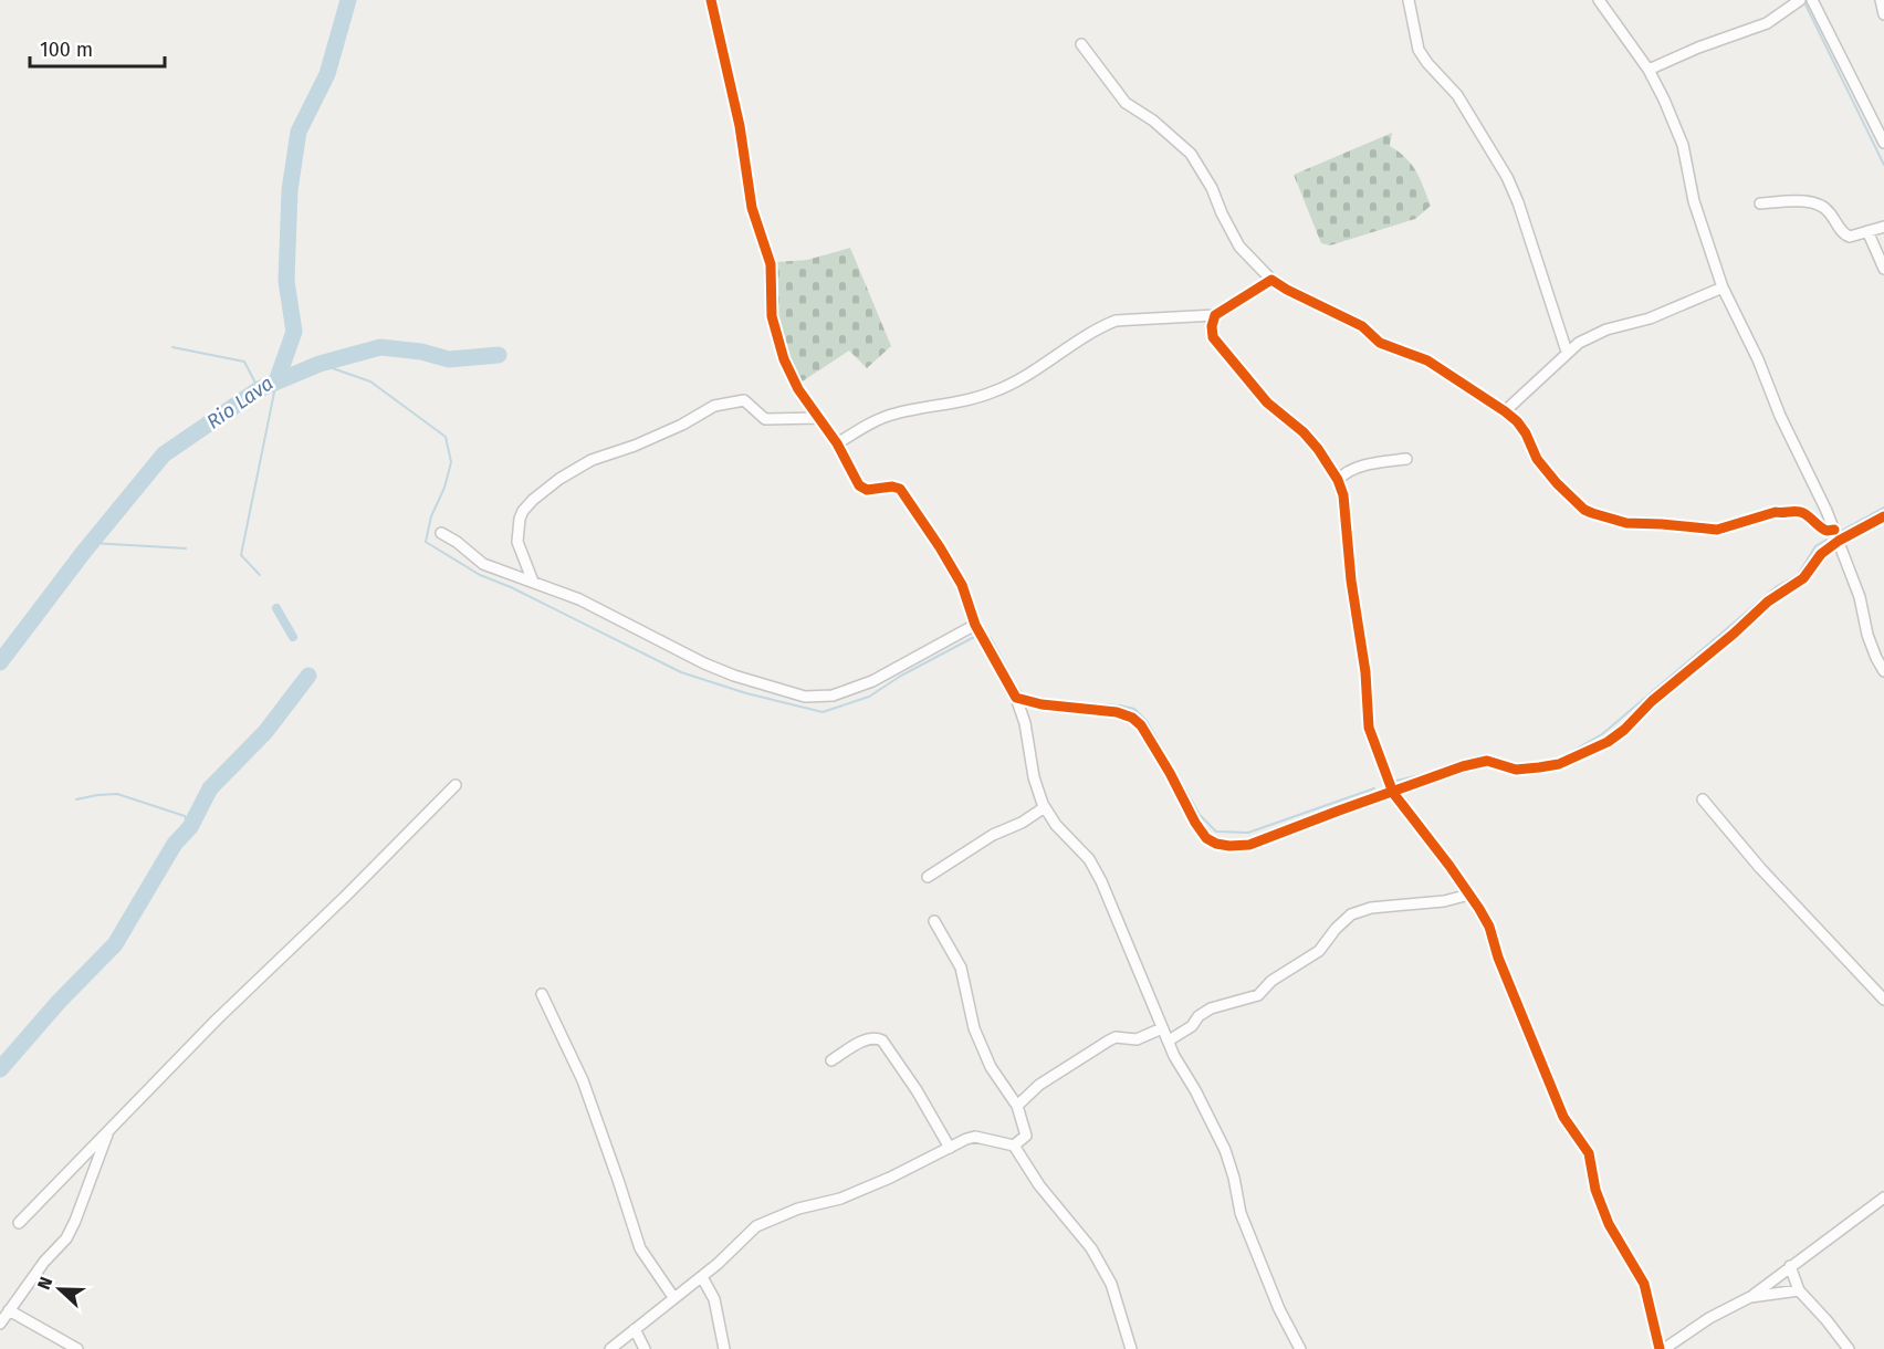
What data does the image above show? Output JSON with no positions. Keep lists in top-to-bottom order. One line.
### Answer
{"water":["Rio Lava"],"scale_bar":"100 m","north":"left"}
